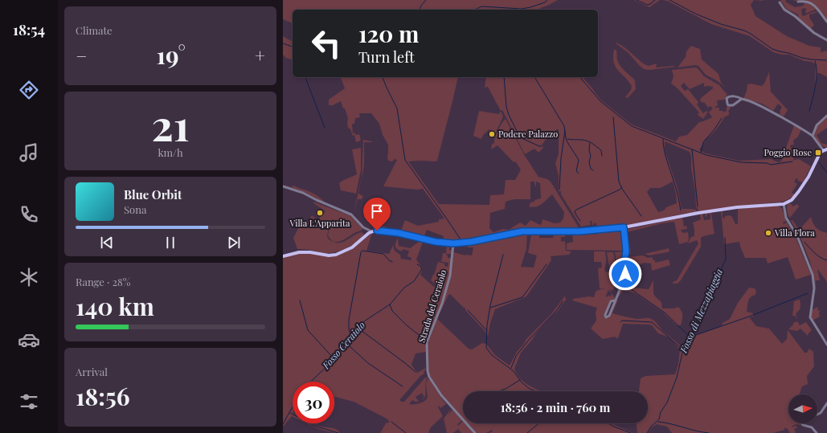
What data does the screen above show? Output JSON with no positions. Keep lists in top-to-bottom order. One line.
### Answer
{"streets":{"street":["Strada del Ceraiolo"]},"water":["Fosso di Mezzapiaggia","Fosso Ceraiolo"],"places":{"other":["Podere Palazzo","Villa L'Apparita","Villa Flora"],"transit":["Poggio Rose"]},"north":"right","page":{"tabs":"18:54","tile":["Climate",["21","km/h"],["Range · 28%","140 km"],["Arrival","18:56"]],"turn":["120 m","Turn left"],"heat":["−","19°","+"],"song":["Blue Orbit","Sona"],"limit":"30","trip":"18:56 · 2 min · 760 m"}}
